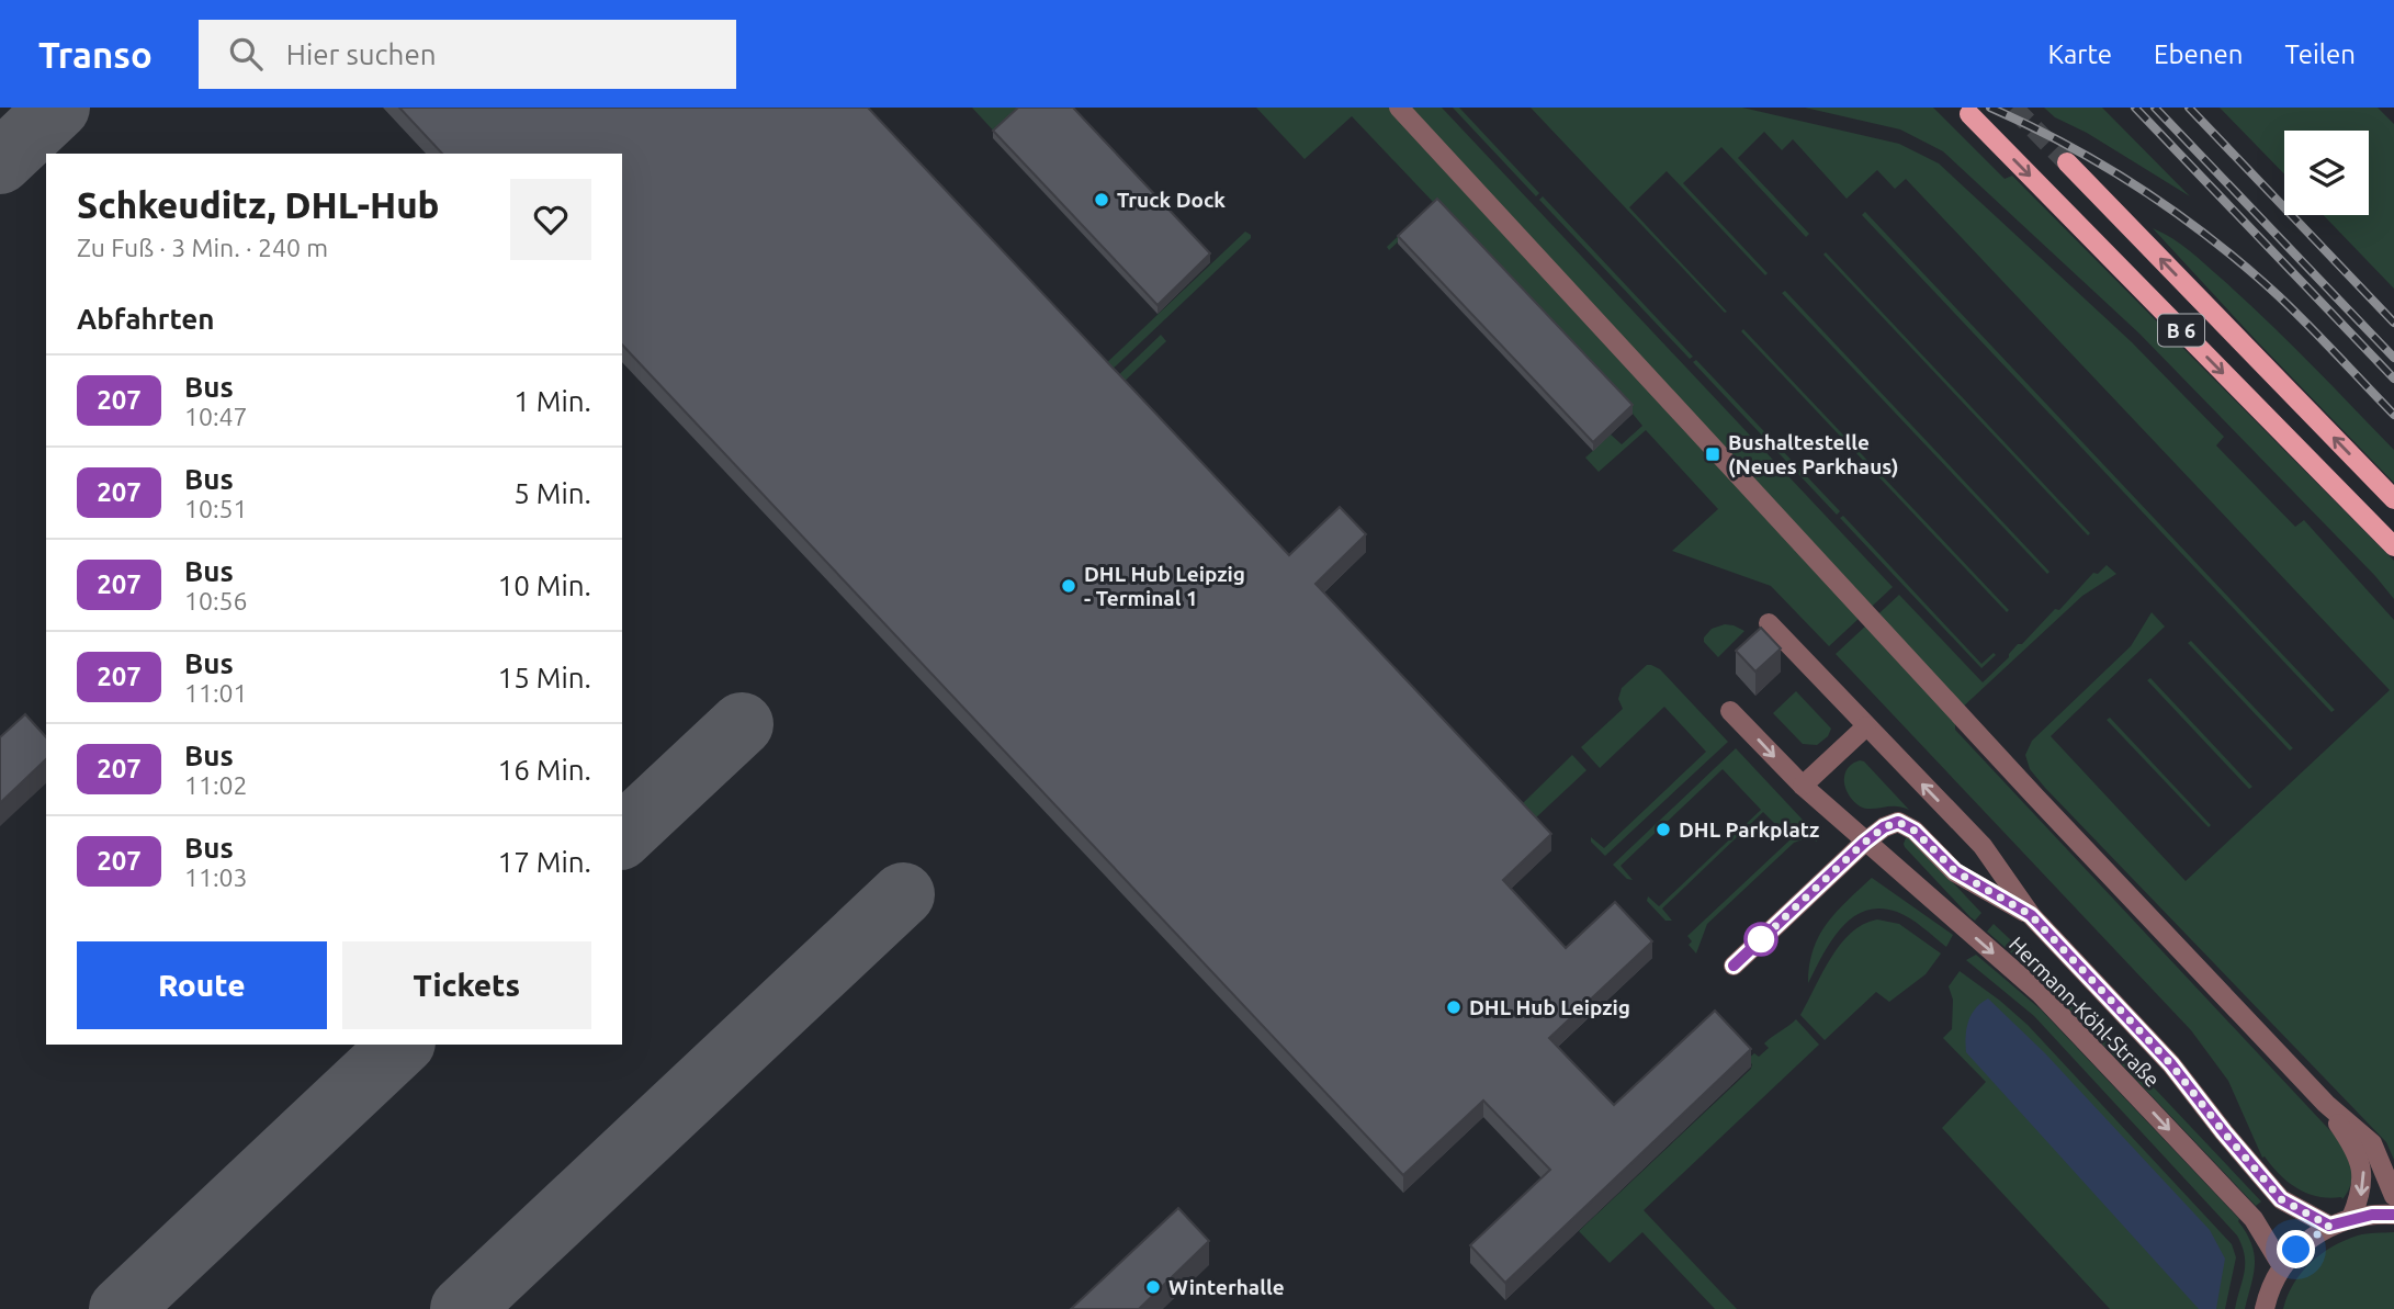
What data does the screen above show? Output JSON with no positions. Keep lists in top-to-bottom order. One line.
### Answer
{"streets":{"main road":["B 6"],"street":["Hermann-Köhl-Straße"]},"places":{"other":["Truck Dock","DHL Hub Leipzig - Terminal 1","DHL Parkplatz","DHL Hub Leipzig","Winterhalle"],"transit":["Bushaltestelle (Neues Parkhaus)"]},"lines":["bus line 207"],"page":{"header":"Transo","search":"Hier suchen","nav":["Karte","Ebenen","Teilen"],"heading":[["Schkeuditz, DHL-Hub","Zu Fuß · 3 Min. · 240 m"],"Abfahrten"],"list":[{"mark":"207","name":"Bus","note":"10:47","value":"1 Min."},{"mark":"207","name":"Bus","note":"10:51","value":"5 Min."},{"mark":"207","name":"Bus","note":"10:56","value":"10 Min."},{"mark":"207","name":"Bus","note":"11:01","value":"15 Min."},{"mark":"207","name":"Bus","note":"11:02","value":"16 Min."},{"mark":"207","name":"Bus","note":"11:03","value":"17 Min."}],"buttons":["Route","Tickets"]}}
